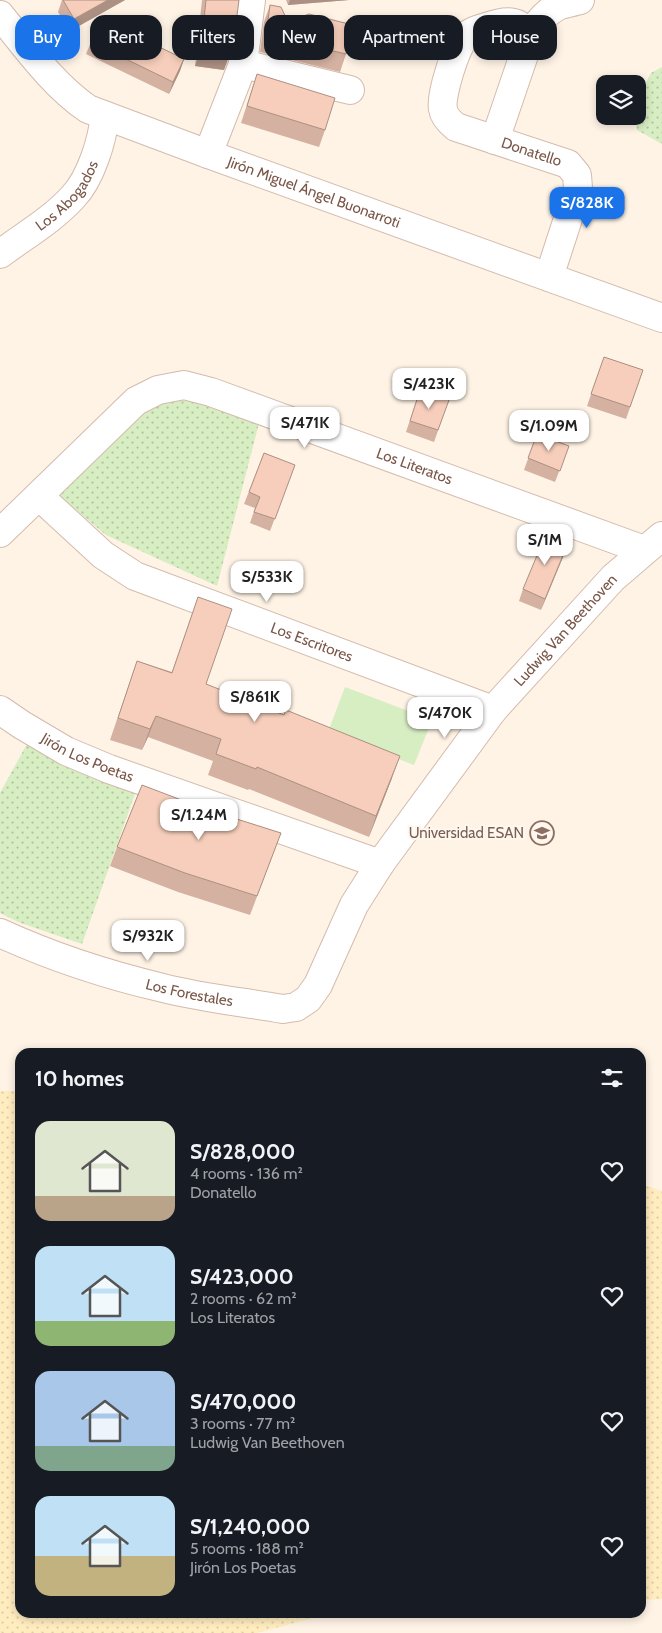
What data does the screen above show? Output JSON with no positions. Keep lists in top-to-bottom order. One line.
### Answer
{"streets":{"street":["Donatello","Los Abogados","Jirón Miguel Ángel Buonarroti","Los Literatos","Ludwig Van Beethoven","Los Escritores","Jirón Los Poetas","Los Forestales"]},"crossings":[["Donatello","Jirón Miguel Ángel Buonarroti"],["Los Abogados","Jirón Miguel Ángel Buonarroti"],["Los Literatos","Ludwig Van Beethoven"],["Los Literatos","Los Escritores"],["Ludwig Van Beethoven","Los Escritores"],["Ludwig Van Beethoven","Jirón Los Poetas"],["Ludwig Van Beethoven","Los Forestales"]],"places":{"school or university":["Universidad ESAN"]},"page":{"chip":["Buy","Rent","Filters","New","Apartment","House"],"price":["S/828K","S/423K","S/471K","S/1.09M","S/1M","S/533K","S/861K","S/470K","S/1.24M","S/932K"],"heading":"10 homes","list":[{"name":"S/828,000","note":"4 rooms · 136 m² · Donatello"},{"name":"S/423,000","note":"2 rooms · 62 m² · Los Literatos"},{"name":"S/470,000","note":"3 rooms · 77 m² · Ludwig Van Beethoven"},{"name":"S/1,240,000","note":"5 rooms · 188 m² · Jirón Los Poetas"}]}}
